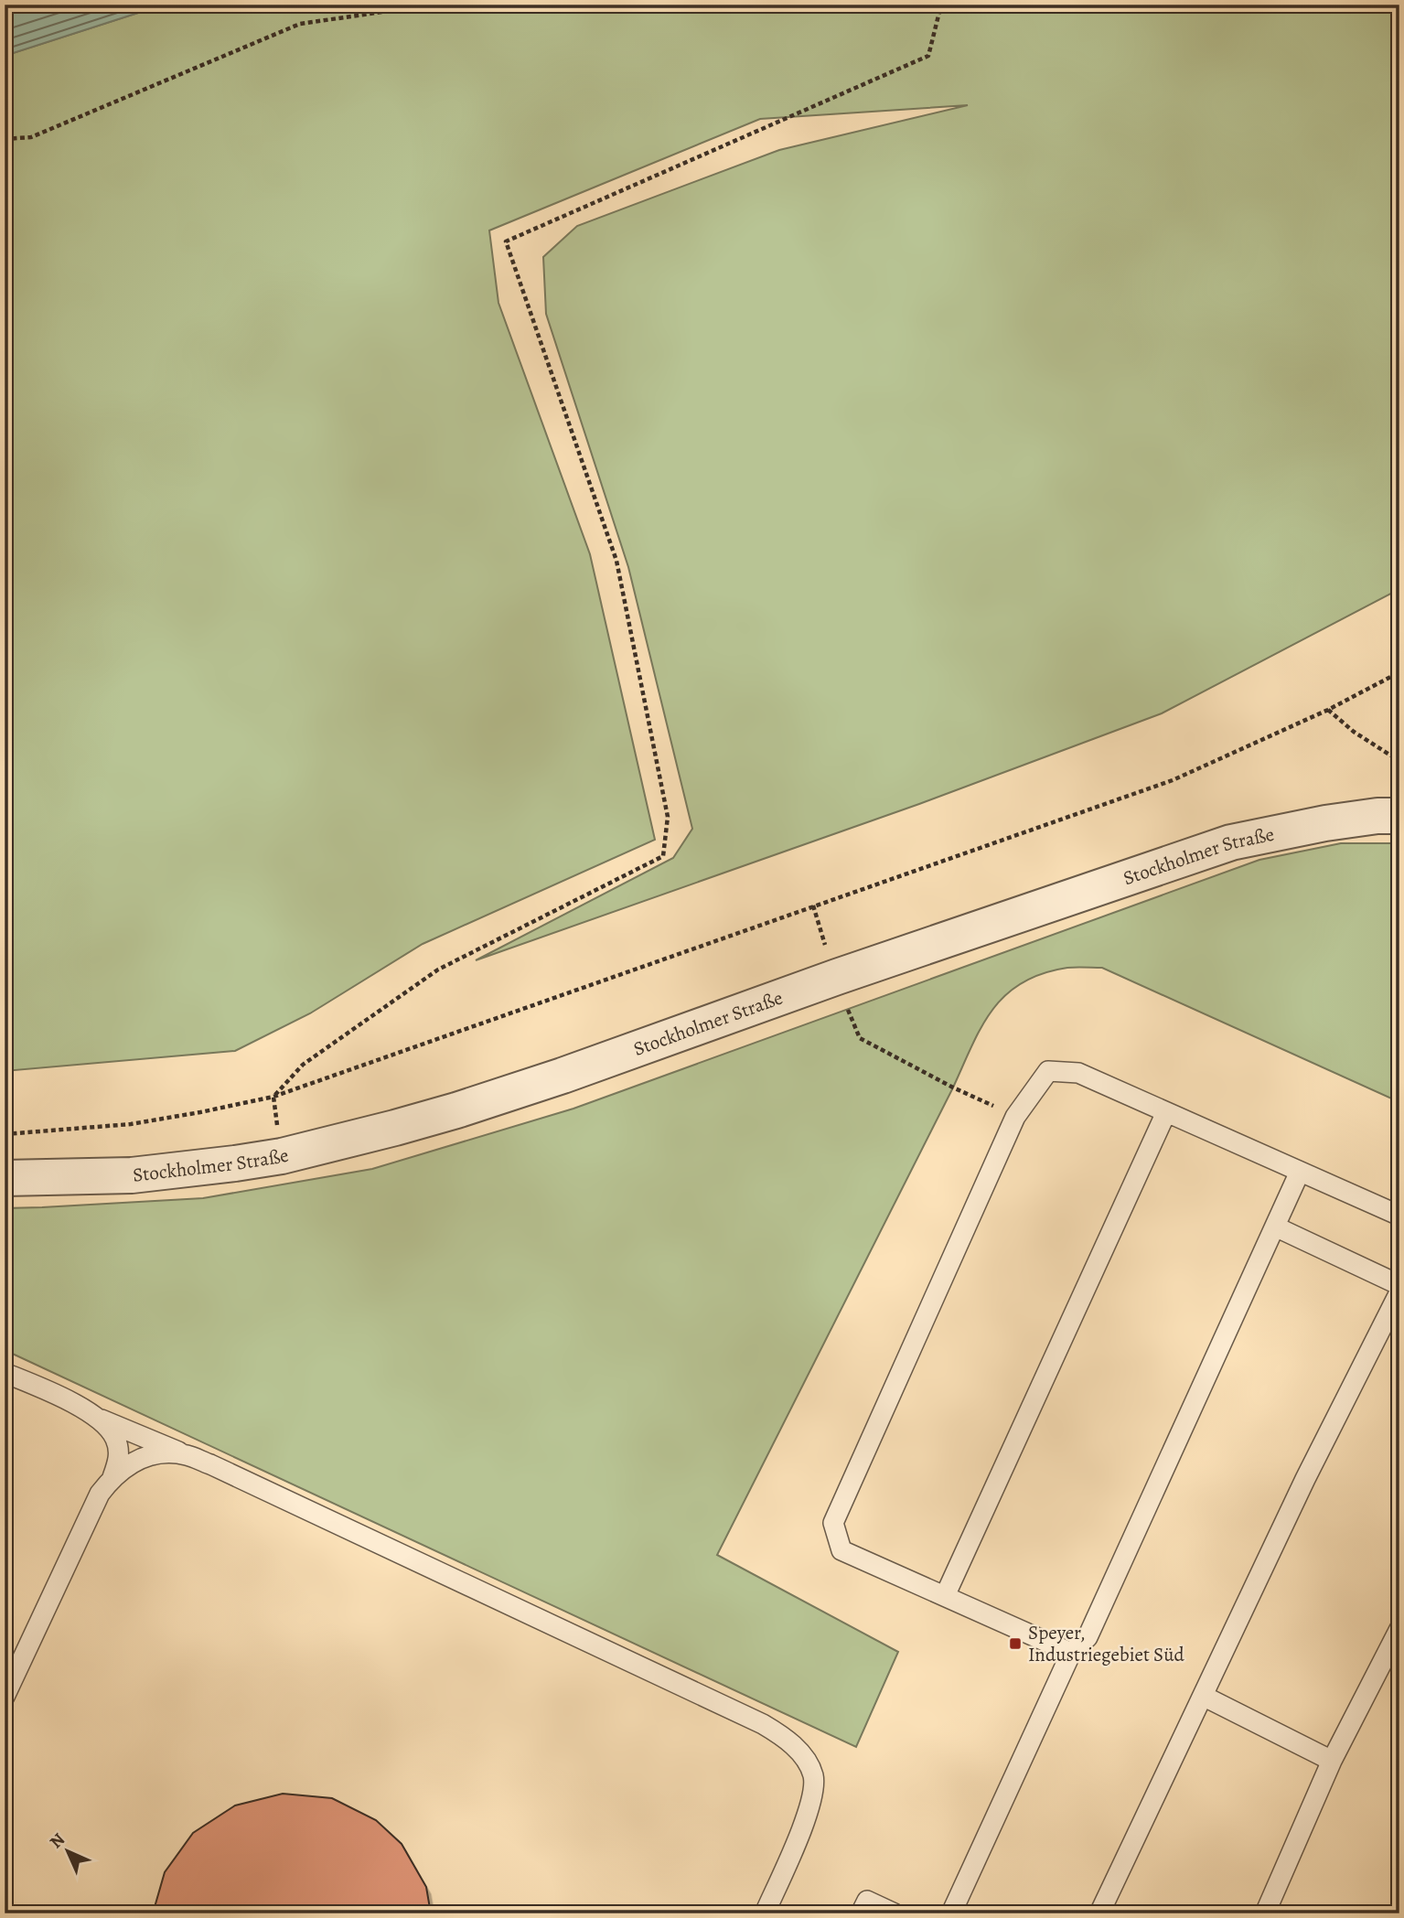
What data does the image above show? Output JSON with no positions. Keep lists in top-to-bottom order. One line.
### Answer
{"streets":{"street":["Stockholmer Straße"]},"places":{"transit":["Speyer, Industriegebiet Süd"]},"north":"top left"}
